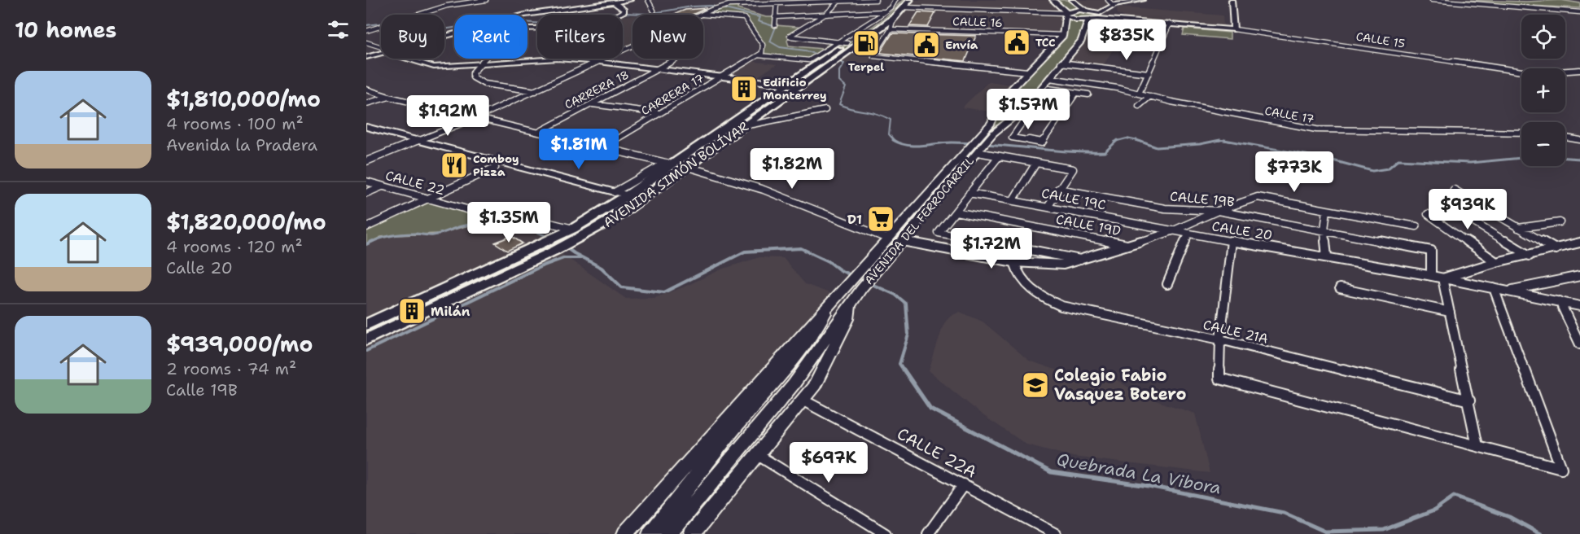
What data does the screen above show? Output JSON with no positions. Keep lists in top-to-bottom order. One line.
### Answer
{"streets":{"main road":["CALLE 15","AVENIDA SIMÓN BOLÍVAR","AVENIDA DEL FERROCARRIL"],"street":["CALLE 16","CARRERA 18","CARRERA 17","CALLE 17","CALLE 22","CALLE 19C","CALLE 19B","CALLE 19D","CALLE 20","CALLE 21A","CALLE 22A"]},"crossings":[["CALLE 16","AVENIDA DEL FERROCARRIL"],["CALLE 17","AVENIDA DEL FERROCARRIL"],["AVENIDA SIMÓN BOLÍVAR","CALLE 22"],["CALLE 19C","CALLE 20"],["CALLE 19B","CALLE 20"],["AVENIDA DEL FERROCARRIL","CALLE 20"],["CALLE 19D","CALLE 20"],["CALLE 20","CALLE 21A"]],"water":["Quebrada La Vibora"],"places":{"public building":["TCC","Envía"],"fuel station":["Terpel"],"building":["Edificio Monterrey","Milán"],"restaurant":["Comboy Pizza"],"supermarket":["D1"],"school or university":["Colegio Fabio Vasquez Botero"]},"page":{"heading":"10 homes","map_buttons":["+","−"],"chip":["Buy","Rent","Filters","New"],"price":["$835K","$1.57M","$1.92M","$1.81M","$1.82M","$773K","$939K","$1.35M","$1.72M","$697K"],"list":[{"name":"$1,810,000/mo","note":"4 rooms · 100 m² · Avenida la Pradera"},{"name":"$1,820,000/mo","note":"4 rooms · 120 m² · Calle 20"},{"name":"$939,000/mo","note":"2 rooms · 74 m² · Calle 19B"}]}}
